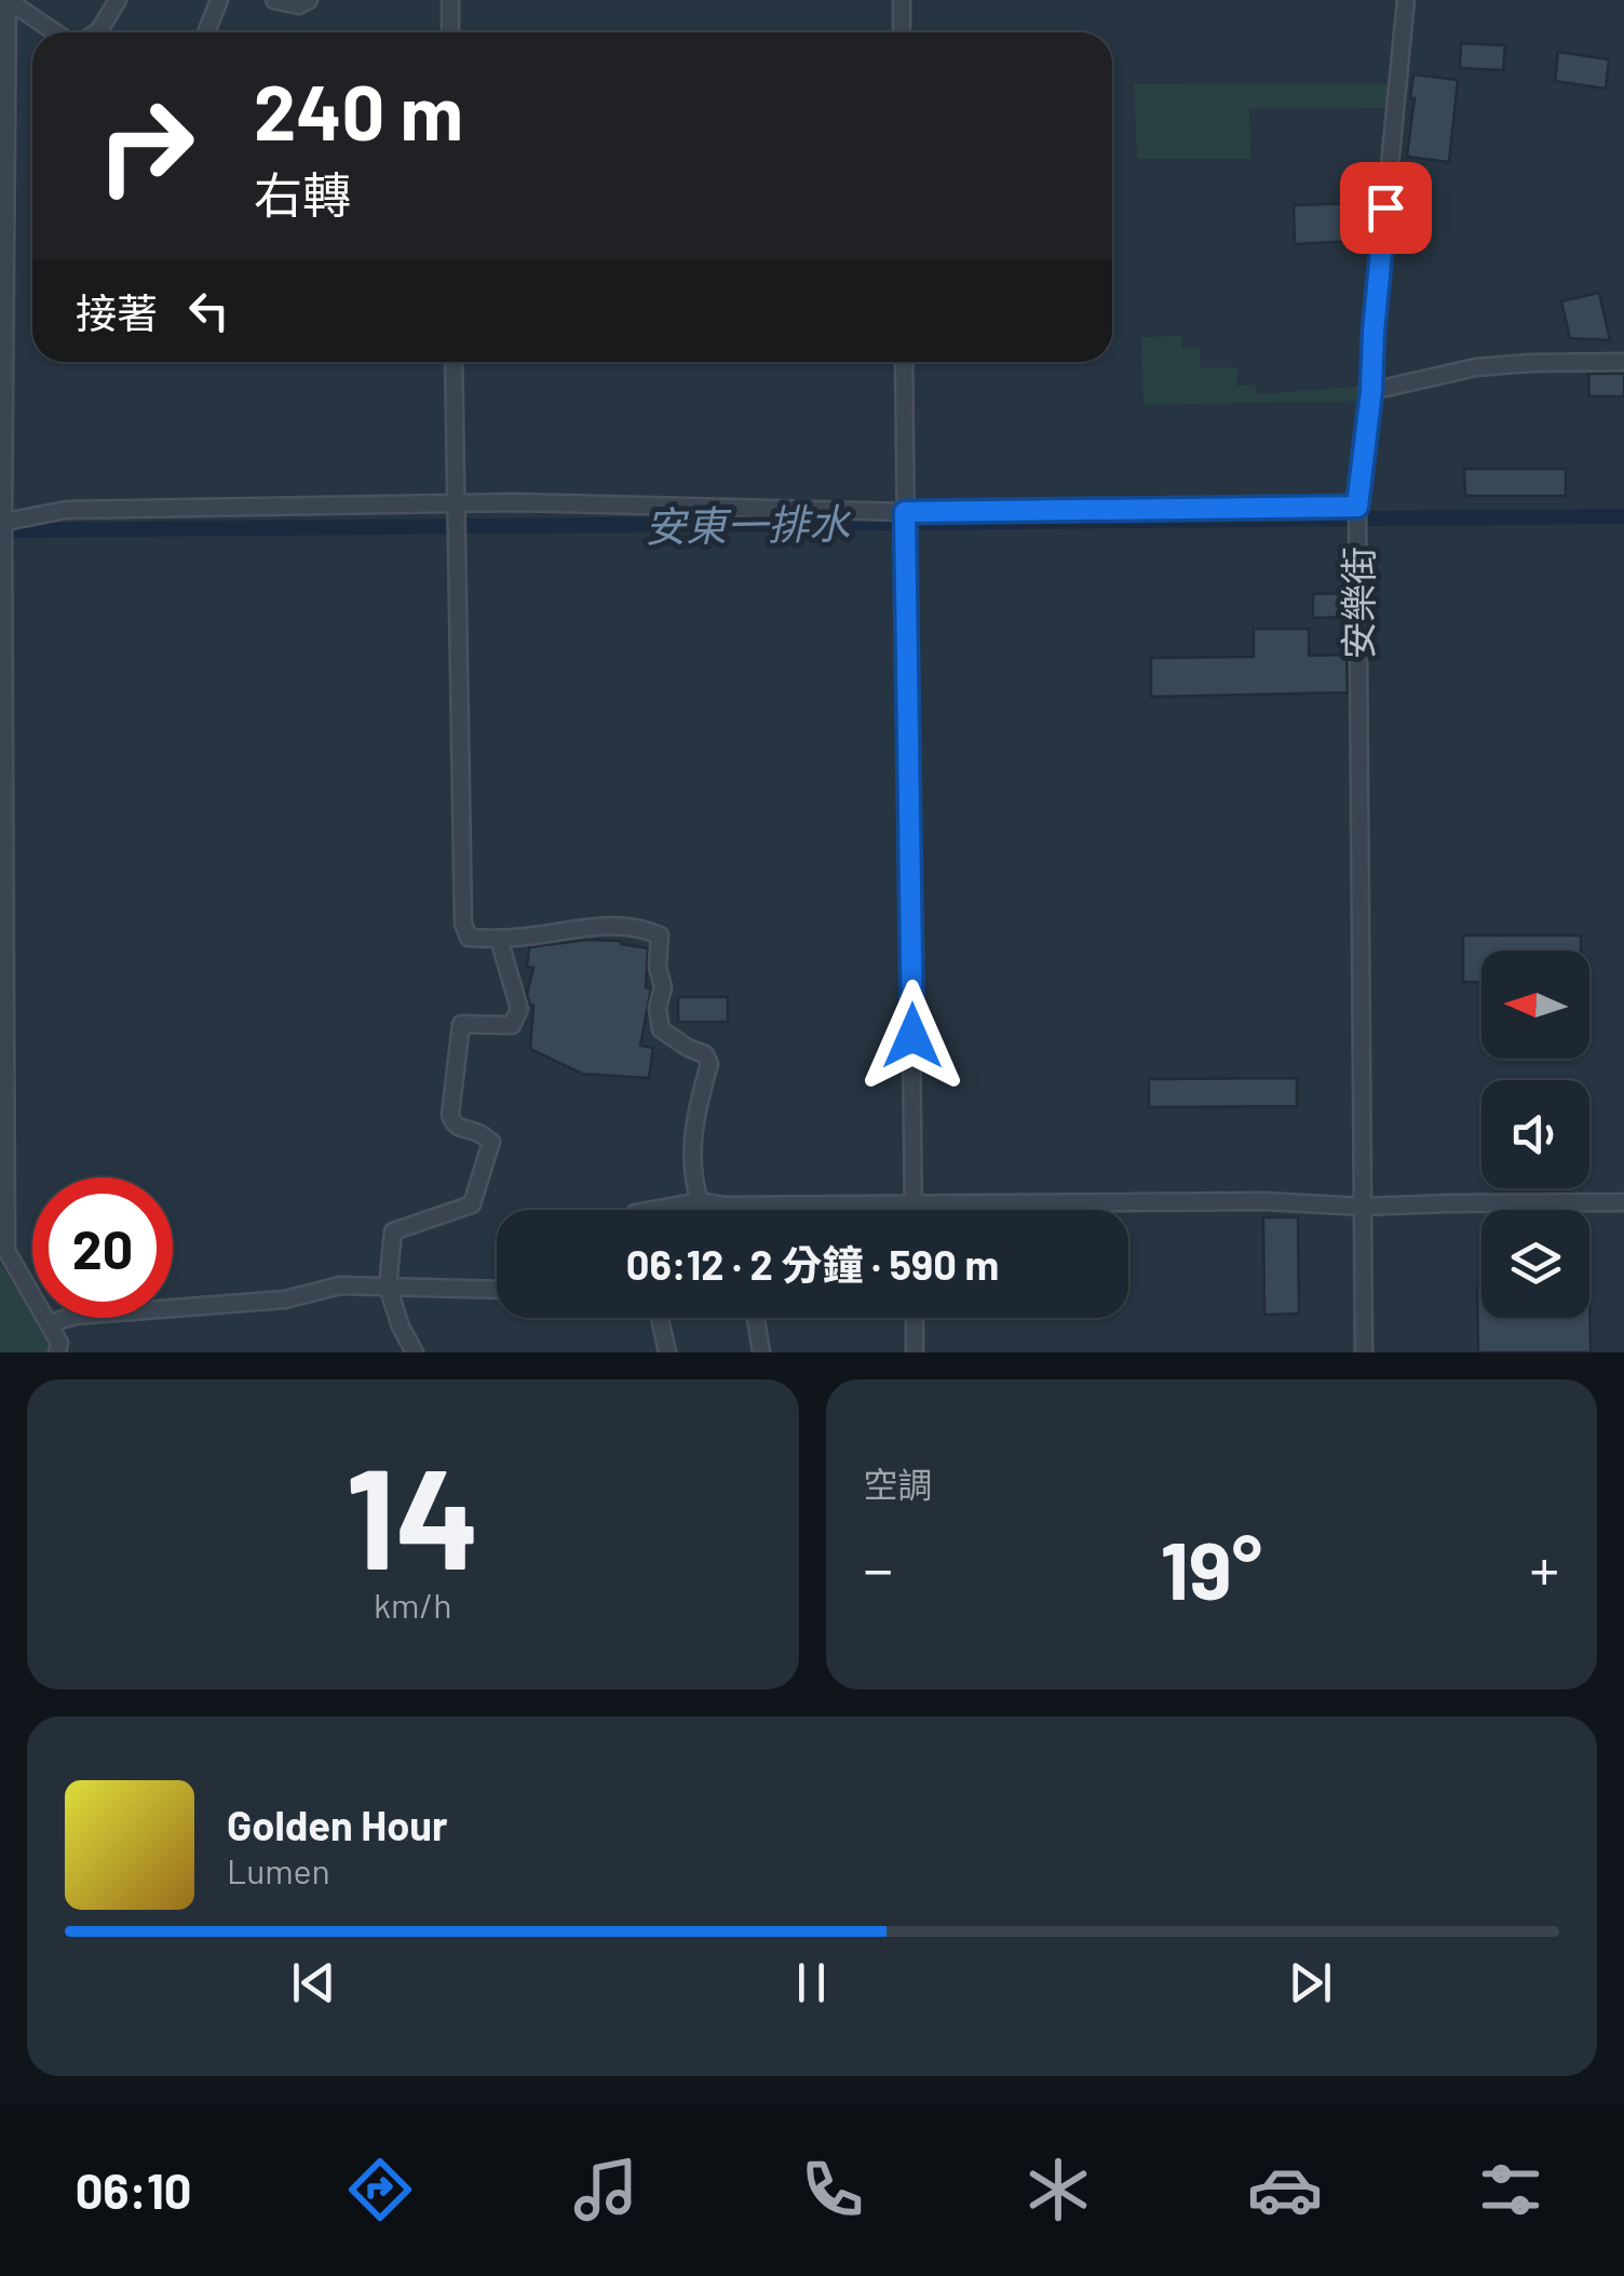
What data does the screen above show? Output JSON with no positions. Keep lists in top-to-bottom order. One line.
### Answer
{"streets":{"street":["安樂街"]},"water":["安東一排水"],"north":"left","page":{"turn":["240 m","右轉"],"then":"接著","limit":"20","trip":"06:12 · 2 分鐘 · 590 m","tile":[["14","km/h"],"空調"],"heat":["−","19°","+"],"song":["Golden Hour","Lumen"],"tabs":"06:10"}}
